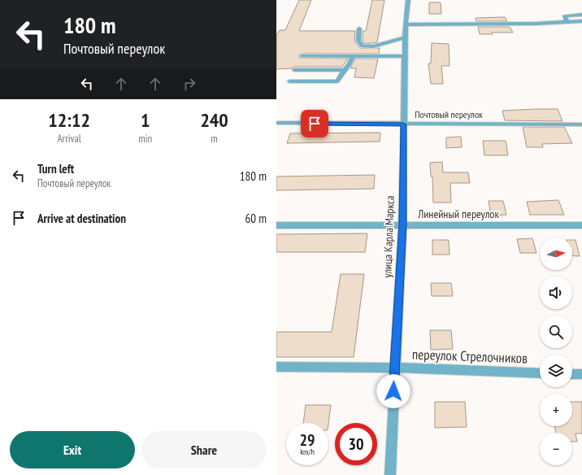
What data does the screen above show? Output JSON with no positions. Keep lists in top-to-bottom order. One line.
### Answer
{"streets":{"street":["Почтовый переулок","Линейный переулок","улица Карла Маркса","переулок Стрелочников"]},"crossings":[["Почтовый переулок","улица Карла Маркса"],["Линейный переулок","улица Карла Маркса"],["улица Карла Маркса","переулок Стрелочников"]],"north":"right","page":{"turn":["180 m","Почтовый переулок"],"eta":["12:12","Arrival","1","min","240","m"],"list":[{"name":"Turn left","note":"Почтовый переулок","value":"180 m"},{"name":"Arrive at destination","value":"60 m"}],"map_buttons":["+","−"],"speed":"29 km/h","limit":"30","buttons":["Exit","Share"]}}
